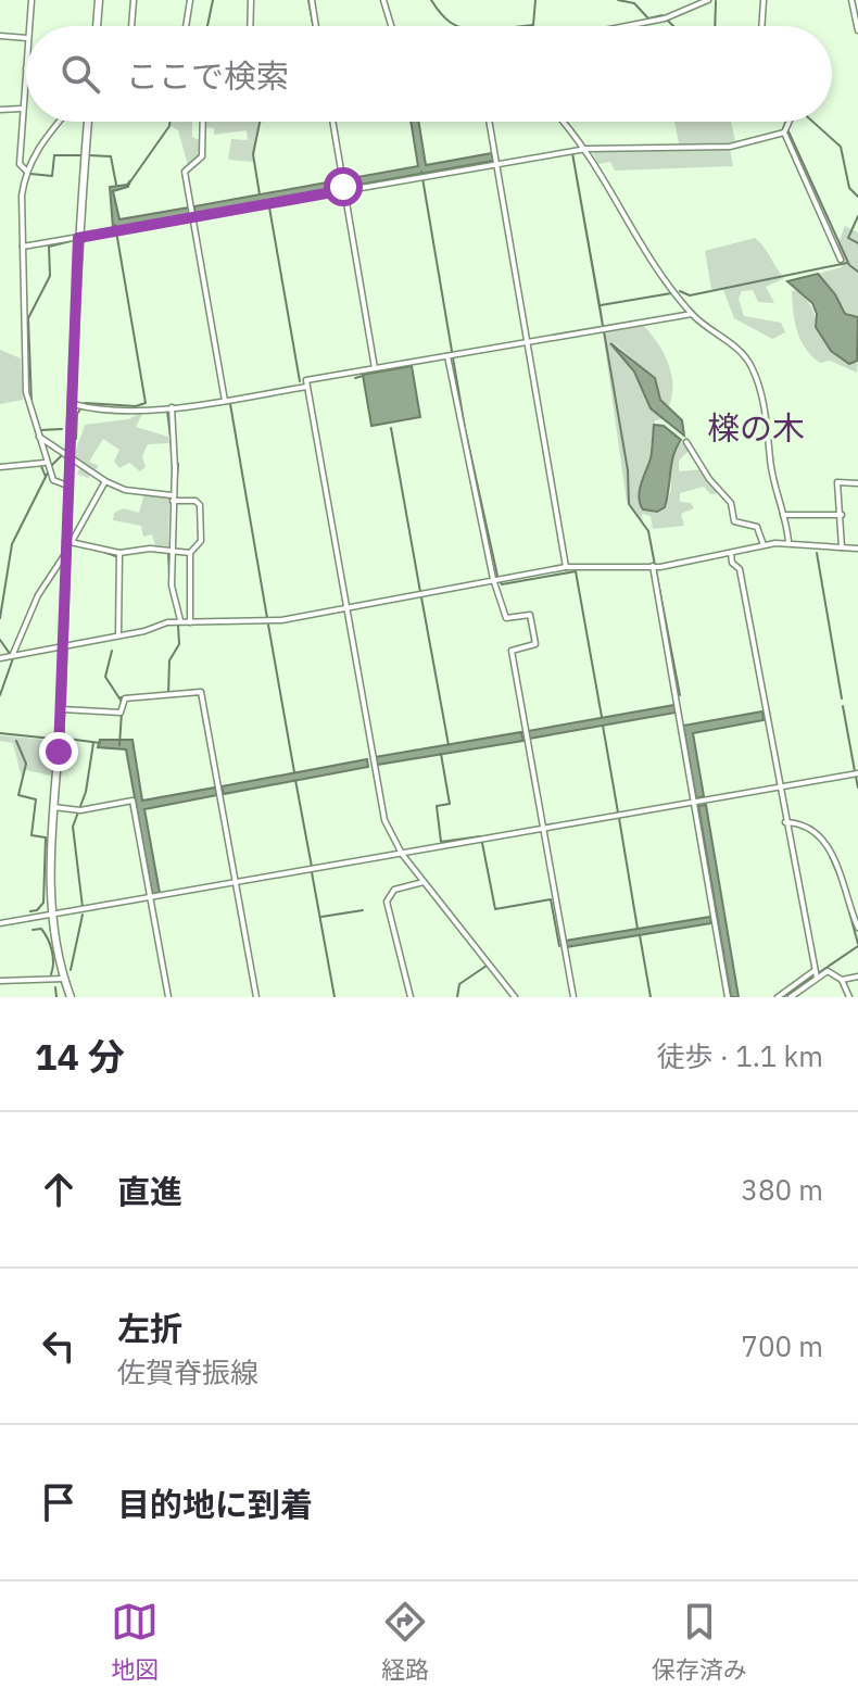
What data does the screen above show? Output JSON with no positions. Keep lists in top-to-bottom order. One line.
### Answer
{"districts":["檪の木"],"page":{"search":"ここで検索","heading":["14 分","徒歩 · 1.1 km"],"list":[["直進","380 m"],["左折","佐賀脊振線","700 m"],"目的地に到着"],"nav":["地図","経路","保存済み"]}}
